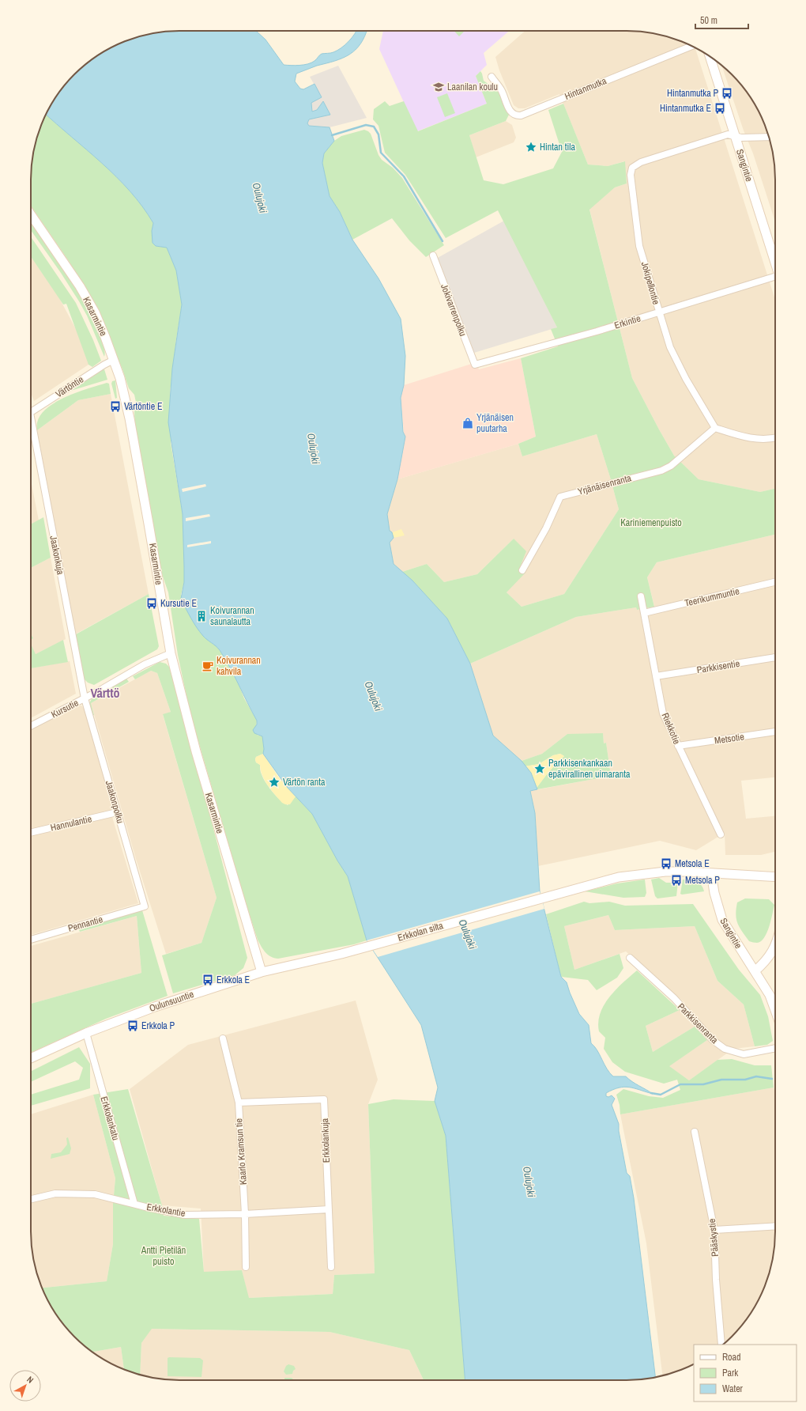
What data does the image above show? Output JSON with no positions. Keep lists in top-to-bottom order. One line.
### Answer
{"streets":{"street":["Hintanmutka","Sangintie","Jokipellontie","Jokivarrenpolku","Kasarmintie","Erkintie","Värtöntie","Yrjänäisenranta","Jaakonkuja","Teerikummuntie","Parkkisentie","Kursutie","Riekkotie","Metsotie","Jaakonpolku","Hannulantie","Pennantie","Erkkolan silta","Oulunsuuntie","Parkkisenranta","Erkkolankatu","Erkkolankuja","Kaarlo Kramsun tie","Erkkolantie","Pääskystie"]},"crossings":[["Sangintie","Jokipellontie"],["Sangintie","Erkkolan silta"],["Jokipellontie","Erkintie"],["Jokipellontie","Yrjänäisenranta"],["Jokivarrenpolku","Erkintie"],["Kasarmintie","Värtöntie"],["Kasarmintie","Kursutie"],["Kasarmintie","Oulunsuuntie"],["Jaakonkuja","Kursutie"],["Jaakonkuja","Jaakonpolku"],["Teerikummuntie","Riekkotie"],["Parkkisentie","Riekkotie"],["Kursutie","Jaakonpolku"],["Riekkotie","Metsotie"],["Jaakonpolku","Hannulantie"],["Jaakonpolku","Pennantie"],["Erkkolan silta","Oulunsuuntie"],["Oulunsuuntie","Erkkolankatu"],["Erkkolankatu","Erkkolantie"],["Erkkolankuja","Kaarlo Kramsun tie"],["Erkkolankuja","Erkkolantie"],["Kaarlo Kramsun tie","Erkkolantie"]],"districts":["Värttö"],"water":["Oulujoki"],"parks":["Kariniemenpuisto","Antti Pietilän puisto"],"places":{"school or university":["Laanilan koulu"],"bus stop":["Hintanmutka P","Hintanmutka E","Värtöntie E","Kursutie E","Metsola E","Metsola P","Erkkola E","Erkkola P"],"place":["Hintan tila","Parkkisenkankaan epävirallinen uimaranta","Värtön ranta"],"shop":["Yrjänäisen puutarha"],"building":["Koivurannan saunalautta"],"cafe":["Koivurannan kahvila"]},"legend":["Road","Park","Water"],"scale_bar":"50 m","north":"top right"}
